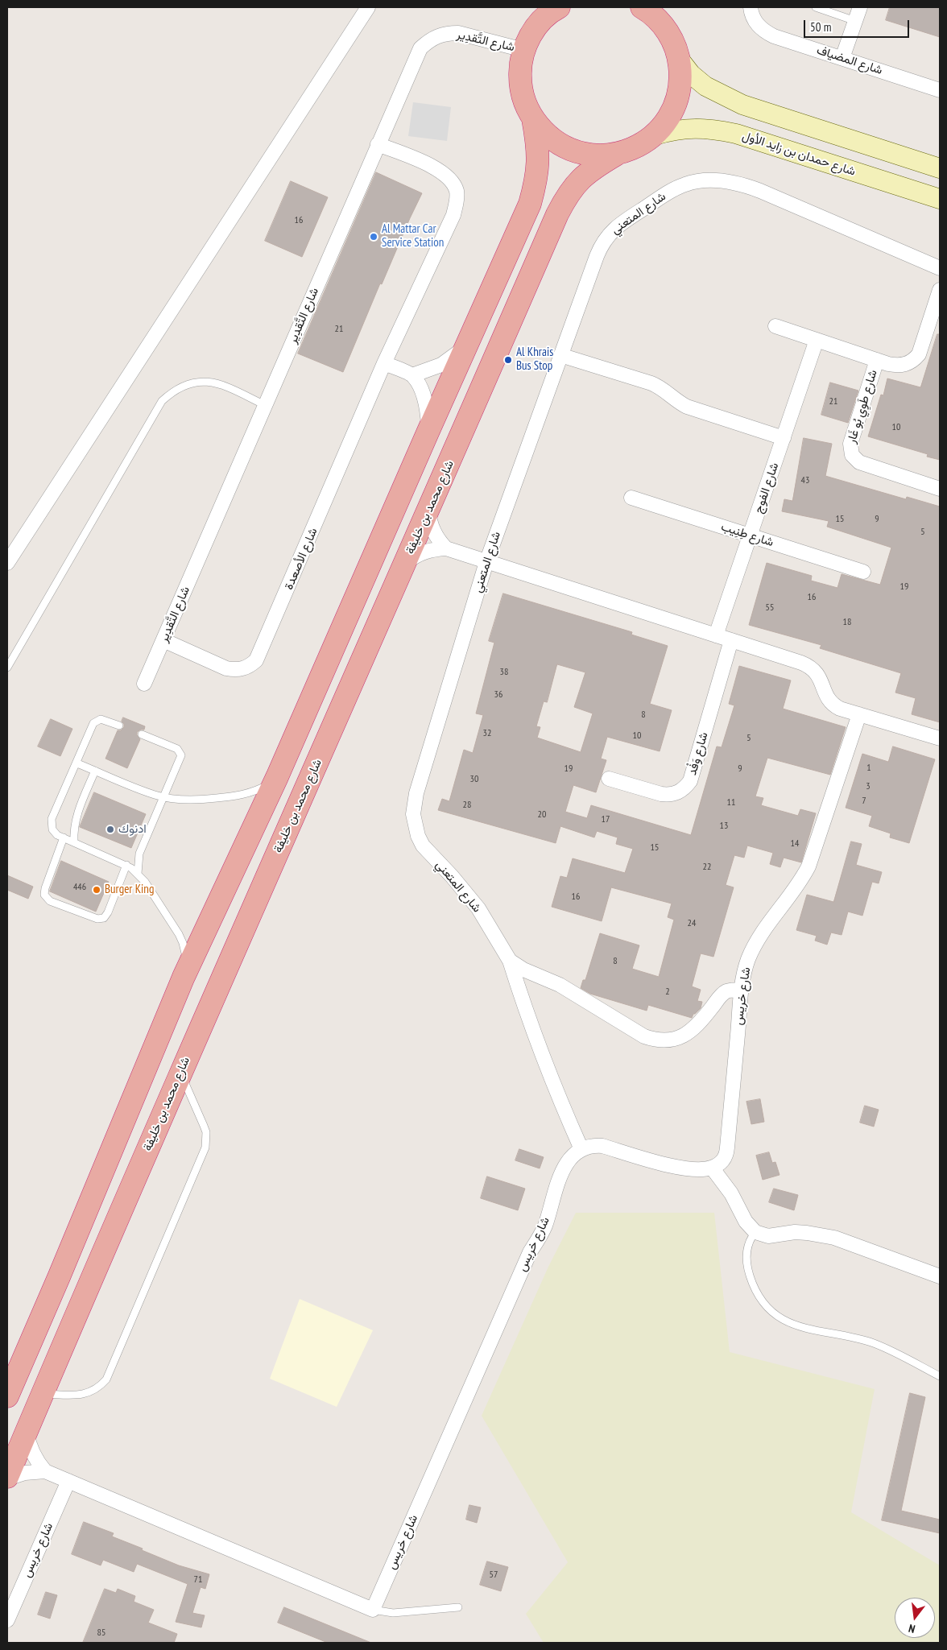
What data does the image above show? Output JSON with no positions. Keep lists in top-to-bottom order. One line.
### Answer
{"streets":{"highway":["شارع محمد بن خليفة"],"main road":["شارع حمدان بن زايد الأول"],"street":["شارع التَّقدِير","شارع المضياف","شارع المتعني","شارع طَوِي بُو غَار","شارع الفوج","شارع طِنِيب","شارع الأصعدة","شارع وَفْد","شارع خريس"]},"crossings":[["شارع التَّقدِير","شارع الأصعدة"],["شارع المتعني","شارع خريس"],["شارع الفوج","شارع طِنِيب"]],"places":["Al Mattar Car Service Station","Al Khrais Bus Stop","ادنوك","Burger King"],"house_numbers":["16","21","21","10","43","15","9","5","19","16","55","18","38","36","8","32","10","5","1","19","9","30","3","7","11","28","20","17","13","14","15","22","446","16","24","8","2","57","71","85"],"scale_bar":"50 m","north":"bottom"}
